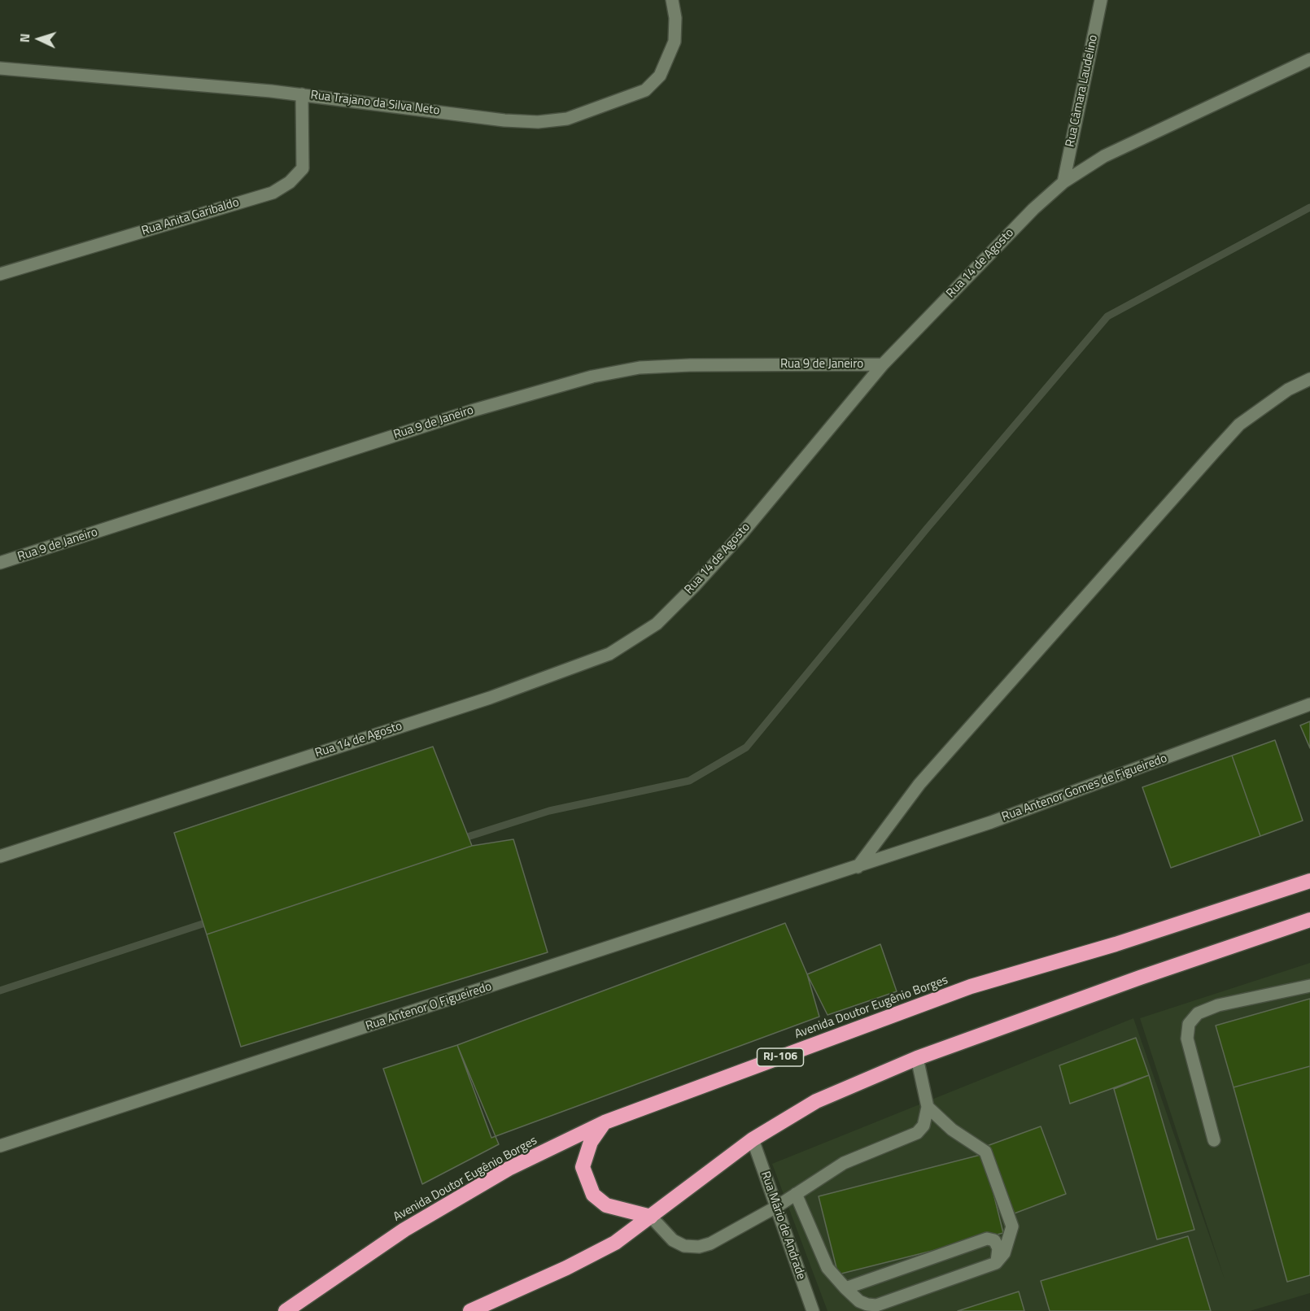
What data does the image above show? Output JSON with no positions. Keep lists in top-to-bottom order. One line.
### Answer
{"streets":{"highway":["Avenida Doutor Eugênio Borges","RJ-106"],"street":["Rua Câmara Laudelino","Rua Trajano da Silva Neto","Rua Anita Garibaldo","Rua 14 de Agosto","Rua 9 de Janeiro","Rua Antenor Gomes de Figueiredo","Rua Antenor O Figueiredo","Rua Mário de Andrade"]},"crossings":[["Rua Câmara Laudelino","Rua 14 de Agosto"],["Rua Trajano da Silva Neto","Rua Anita Garibaldo"],["Rua 14 de Agosto","Rua 9 de Janeiro"],["Rua Antenor Gomes de Figueiredo","Rua Antenor O Figueiredo"]],"north":"left"}
